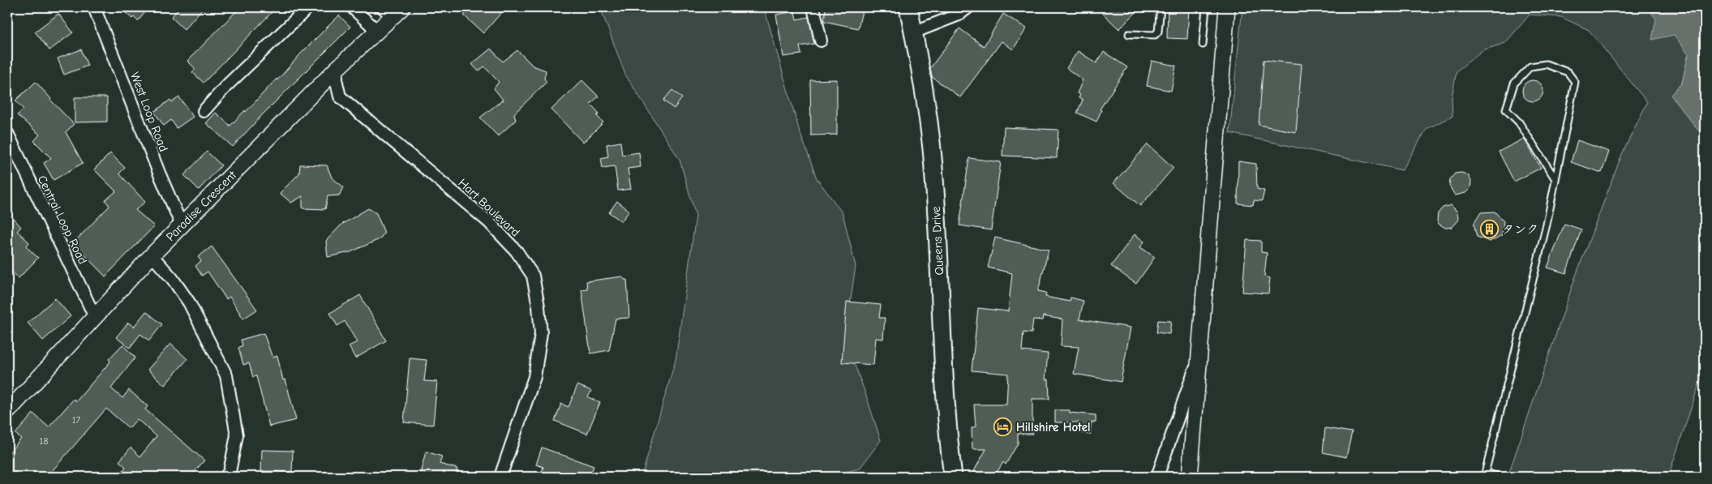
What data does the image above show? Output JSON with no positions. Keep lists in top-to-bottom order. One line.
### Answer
{"streets":{"main road":["Queens Drive"],"street":["West Loop Road","Paradise Crescent","Hart Boulevard","Central Loop Road"]},"crossings":[["West Loop Road","Paradise Crescent"],["Paradise Crescent","Hart Boulevard"],["Paradise Crescent","Central Loop Road"]],"places":{"building":["タンク"],"hotel":["Hillshire Hotel"]},"house_numbers":["17","18"]}
